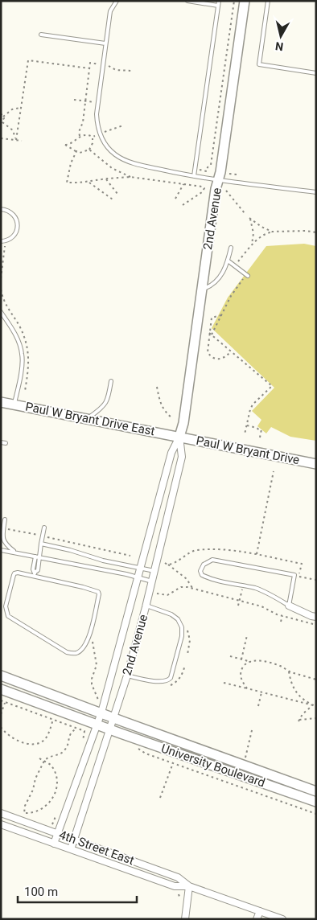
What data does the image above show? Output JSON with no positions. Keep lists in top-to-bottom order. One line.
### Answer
{"streets":{"main road":["2nd Avenue","Paul W Bryant Drive East","Paul W Bryant Drive","University Boulevard"],"street":["4th Street East"]},"crossings":[["2nd Avenue","Paul W Bryant Drive East"],["2nd Avenue","Paul W Bryant Drive"],["2nd Avenue","University Boulevard"],["2nd Avenue","4th Street East"],["Paul W Bryant Drive East","Paul W Bryant Drive"]],"scale_bar":"100 m","north":"bottom"}
